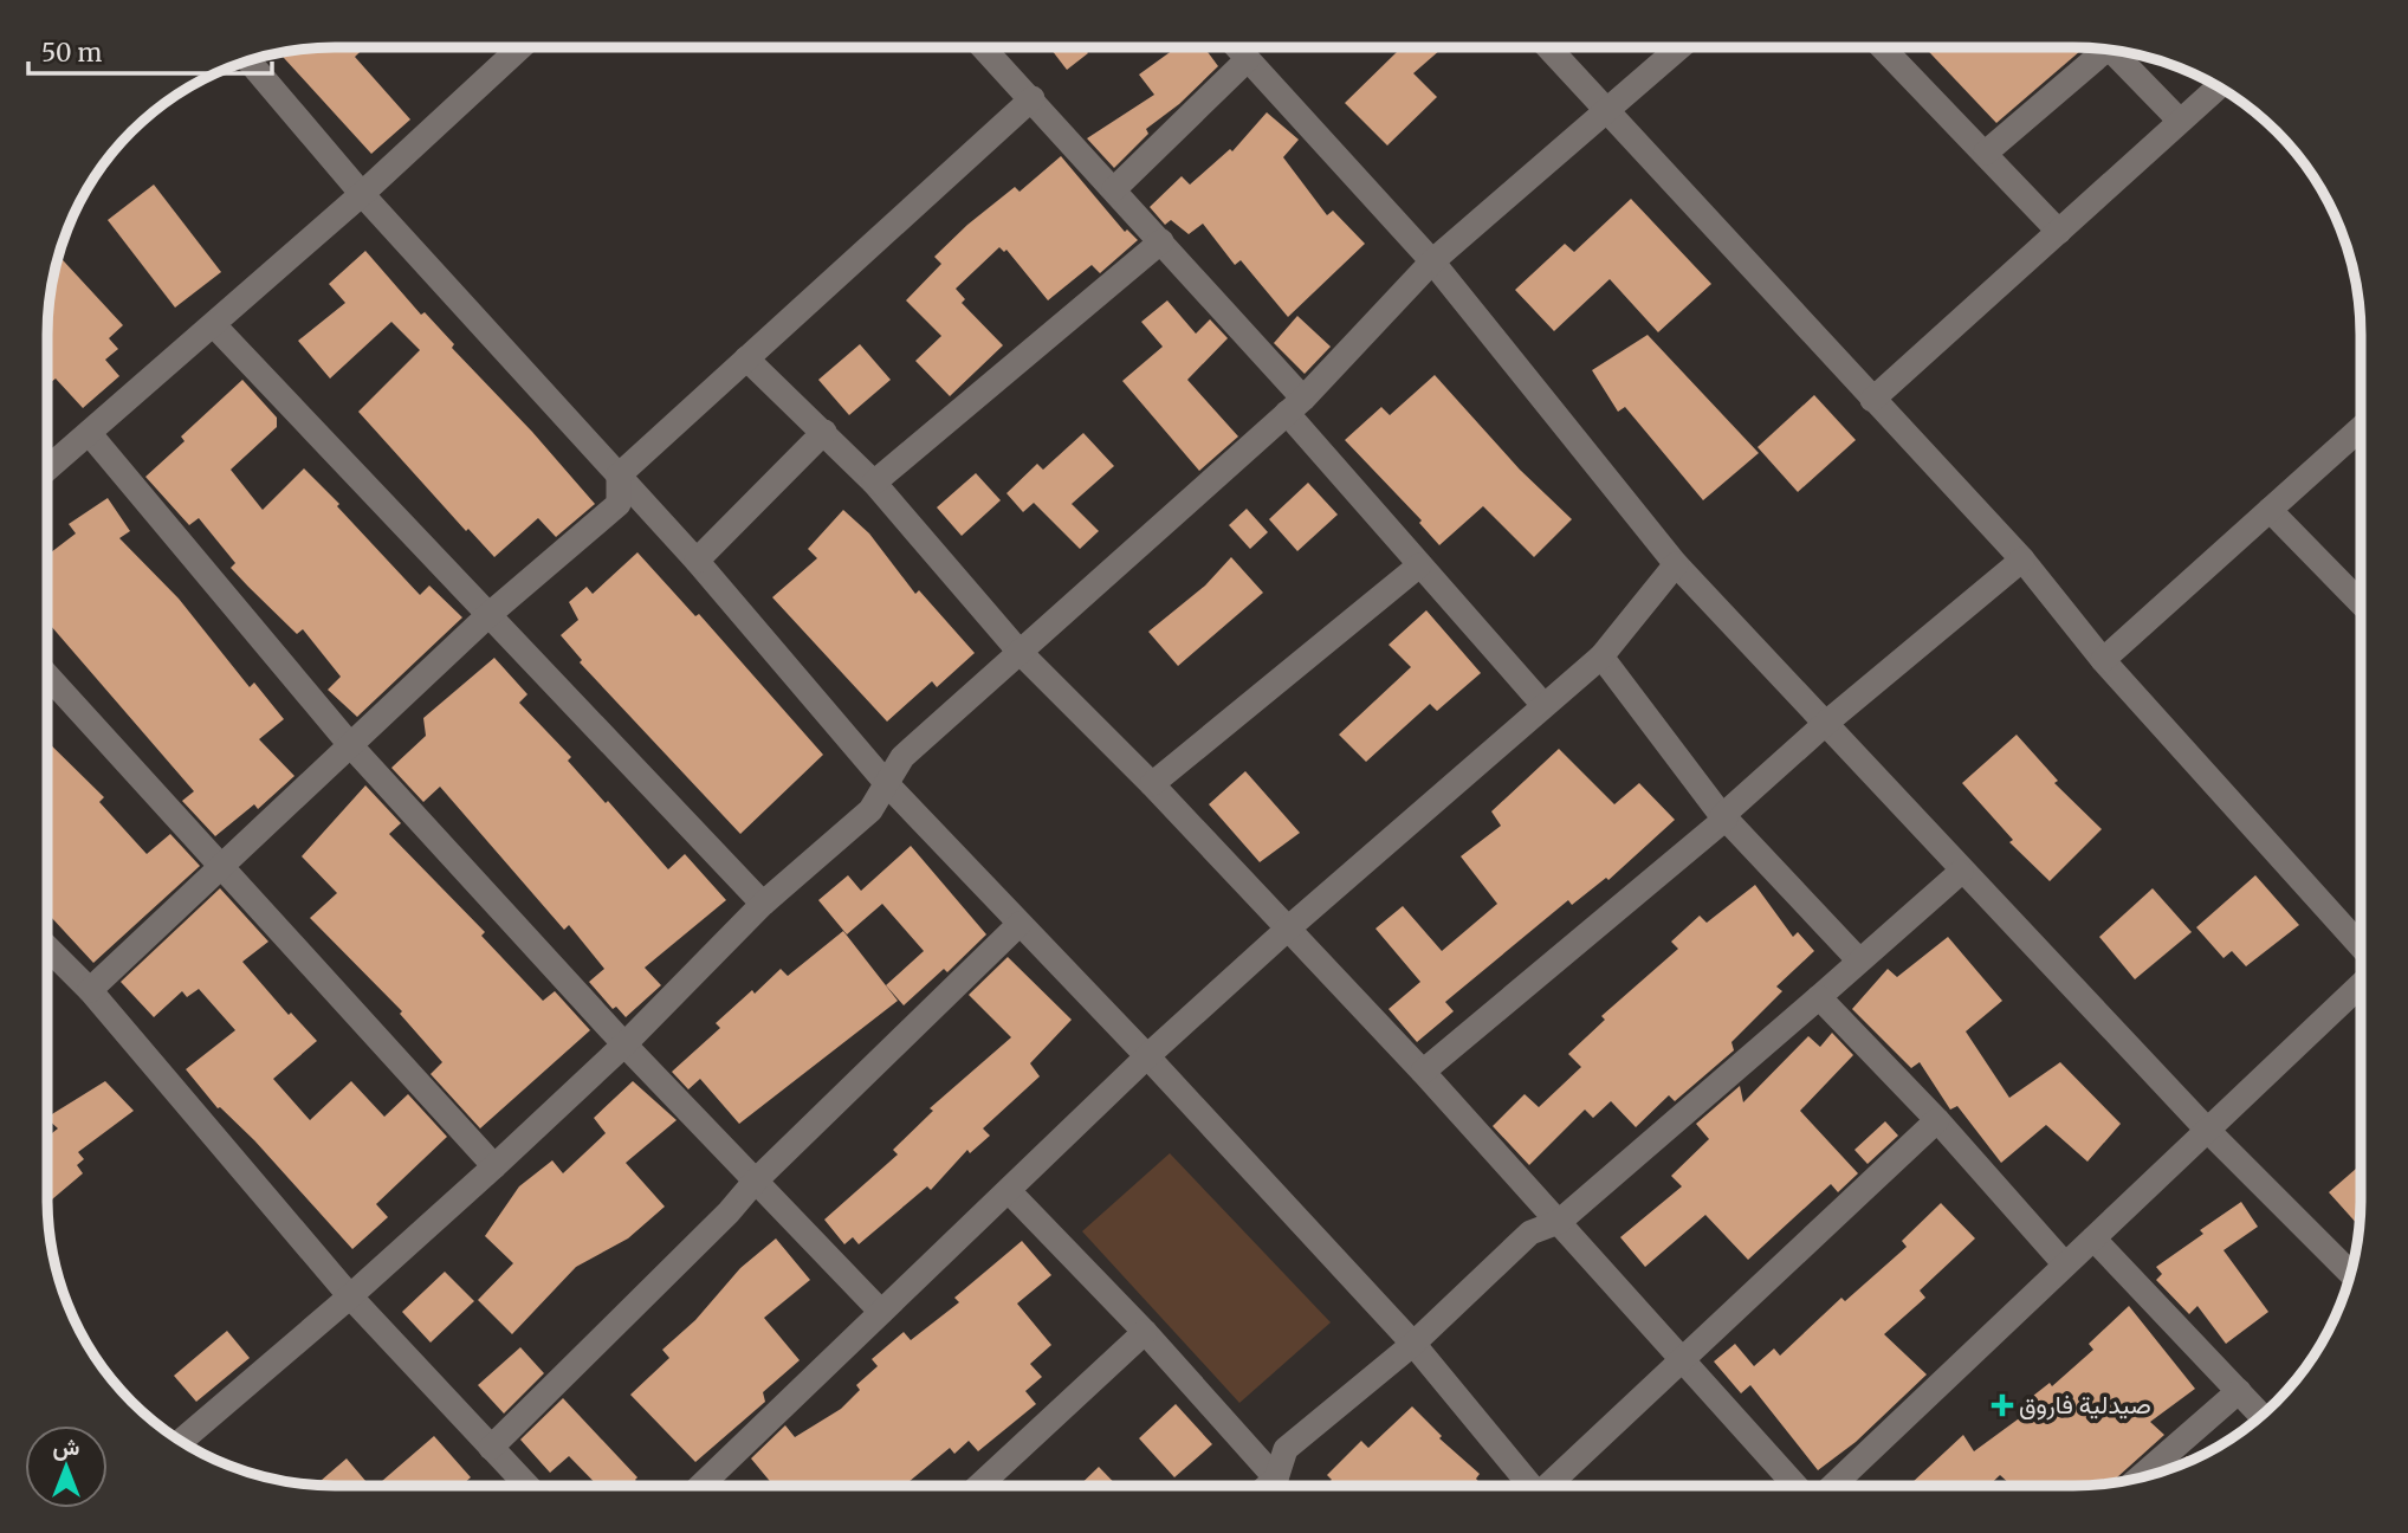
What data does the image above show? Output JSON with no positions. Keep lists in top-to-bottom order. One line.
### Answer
{"places":{"health":["صيدلية فاروق"]},"scale_bar":"50 m","north":"top"}
